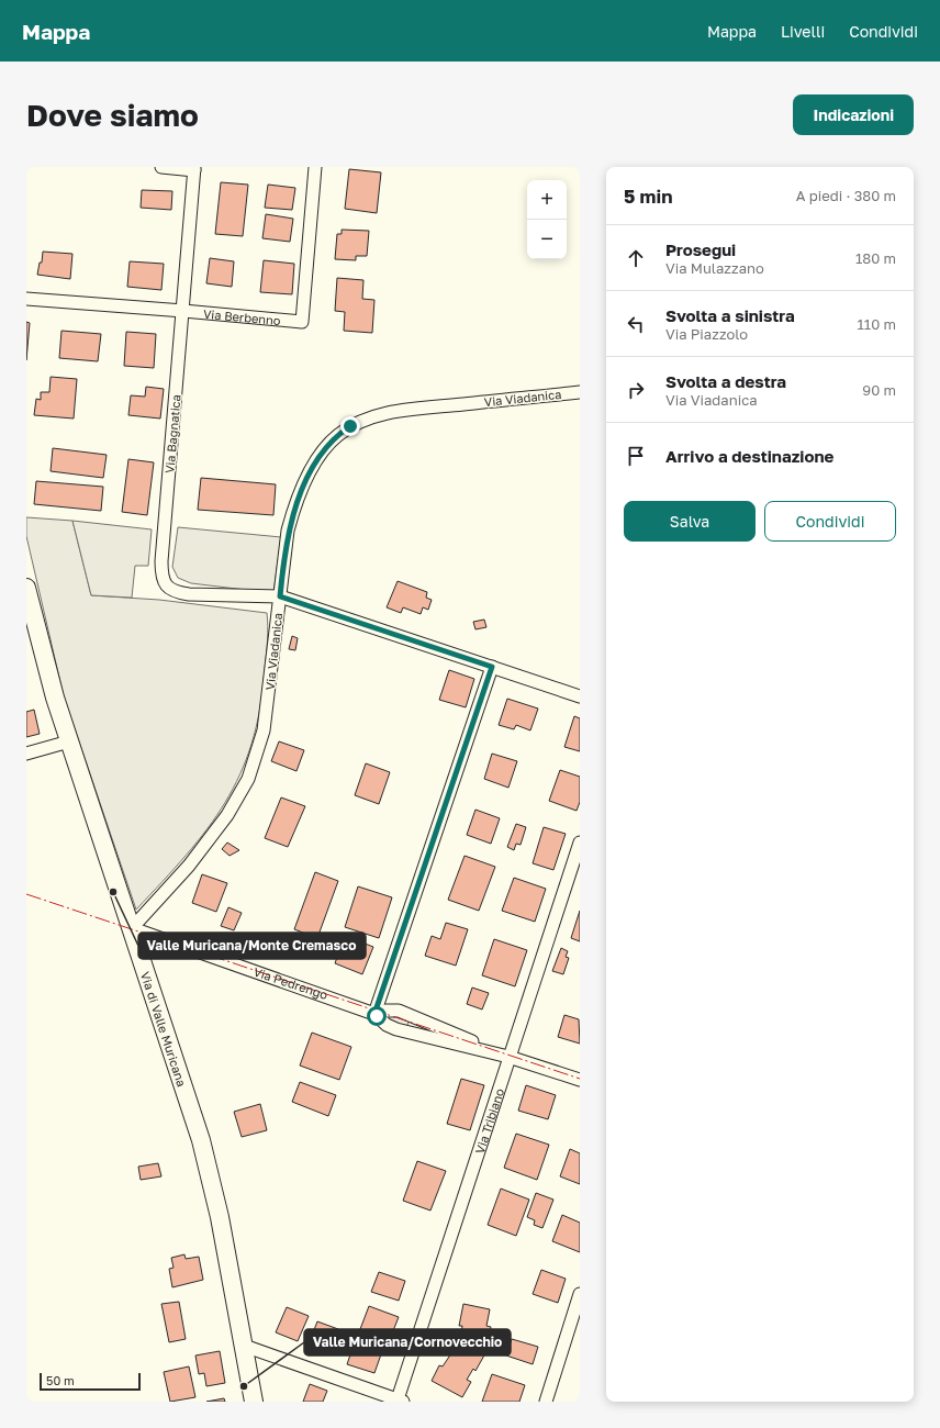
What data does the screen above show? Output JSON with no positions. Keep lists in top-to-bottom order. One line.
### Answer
{"streets":{"street":["Via Berbenno","Via Viadanica","Via Bagnatica","Via Pedrengo","Via di Valle Muricana","Via Tribiano"]},"crossings":[["Via Berbenno","Via Bagnatica"],["Via Viadanica","Via Bagnatica"],["Via Viadanica","Via Pedrengo"],["Via Viadanica","Via di Valle Muricana"],["Via Pedrengo","Via di Valle Muricana"],["Via Pedrengo","Via Tribiano"]],"places":["Valle Muricana/Monte Cremasco","Valle Muricana/Cornovecchio"],"scale_bar":"50 m","page":{"header":"Mappa","nav":["Mappa","Livelli","Condividi"],"buttons":["Indicazioni",["Salva","Condividi"]],"title":"Dove siamo","heading":["5 min","A piedi · 380 m"],"map_buttons":["+","−"],"list":[["Prosegui","Via Mulazzano","180 m"],["Svolta a sinistra","Via Piazzolo","110 m"],["Svolta a destra","Via Viadanica","90 m"],"Arrivo a destinazione"],"scale":"50 m"}}
